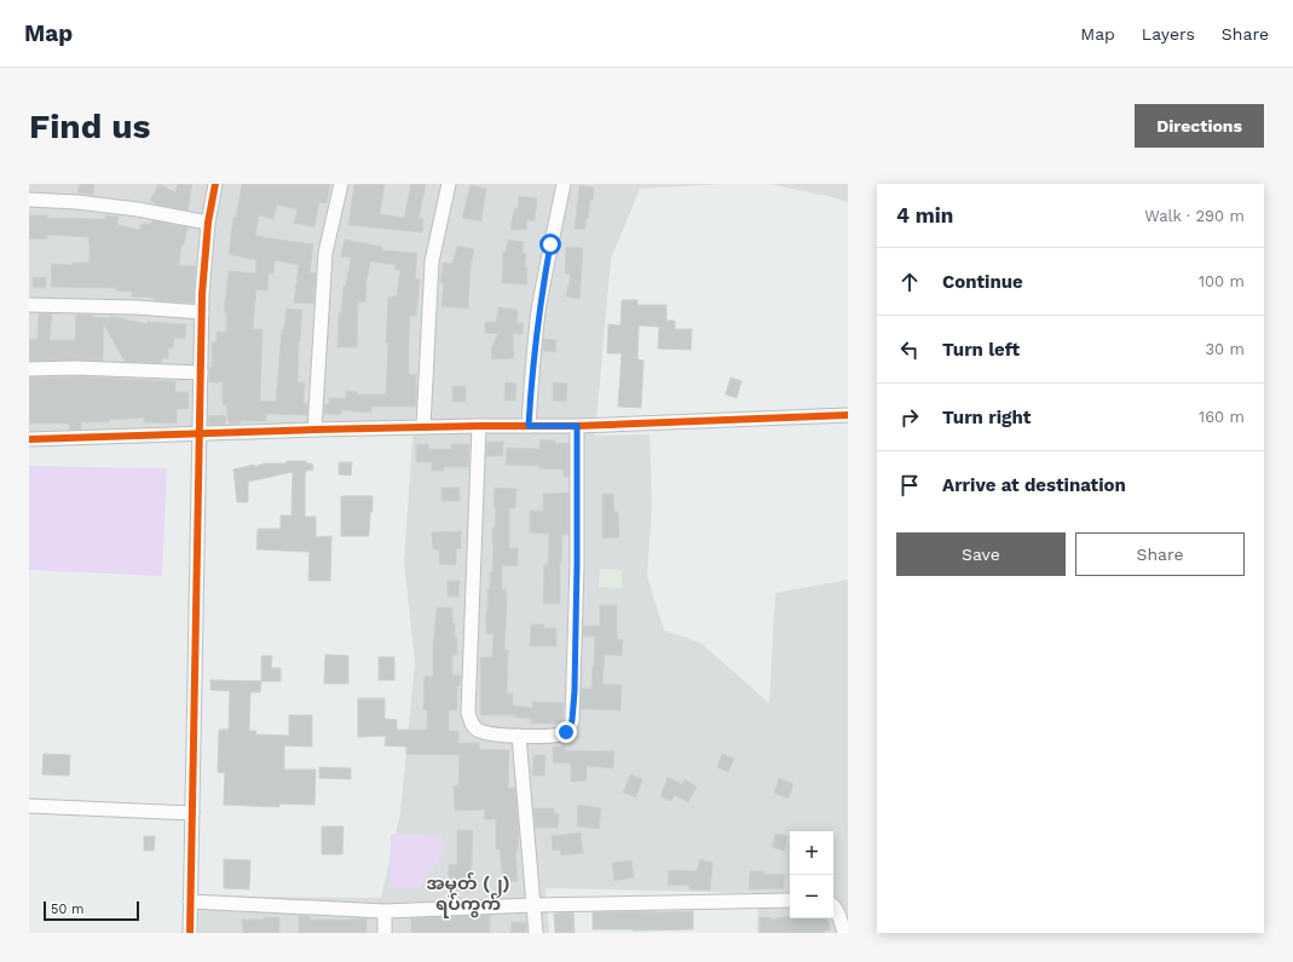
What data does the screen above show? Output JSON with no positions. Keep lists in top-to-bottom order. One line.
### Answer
{"districts":["အမှတ် (၂) ရပ်ကွက်"],"scale_bar":"50 m","page":{"header":"Map","nav":["Map","Layers","Share"],"buttons":["Directions",["Save","Share"]],"title":"Find us","heading":["4 min","Walk · 290 m"],"list":[["Continue","100 m"],["Turn left","30 m"],["Turn right","160 m"],"Arrive at destination"],"map_buttons":["+","−"],"scale":"50 m"}}
